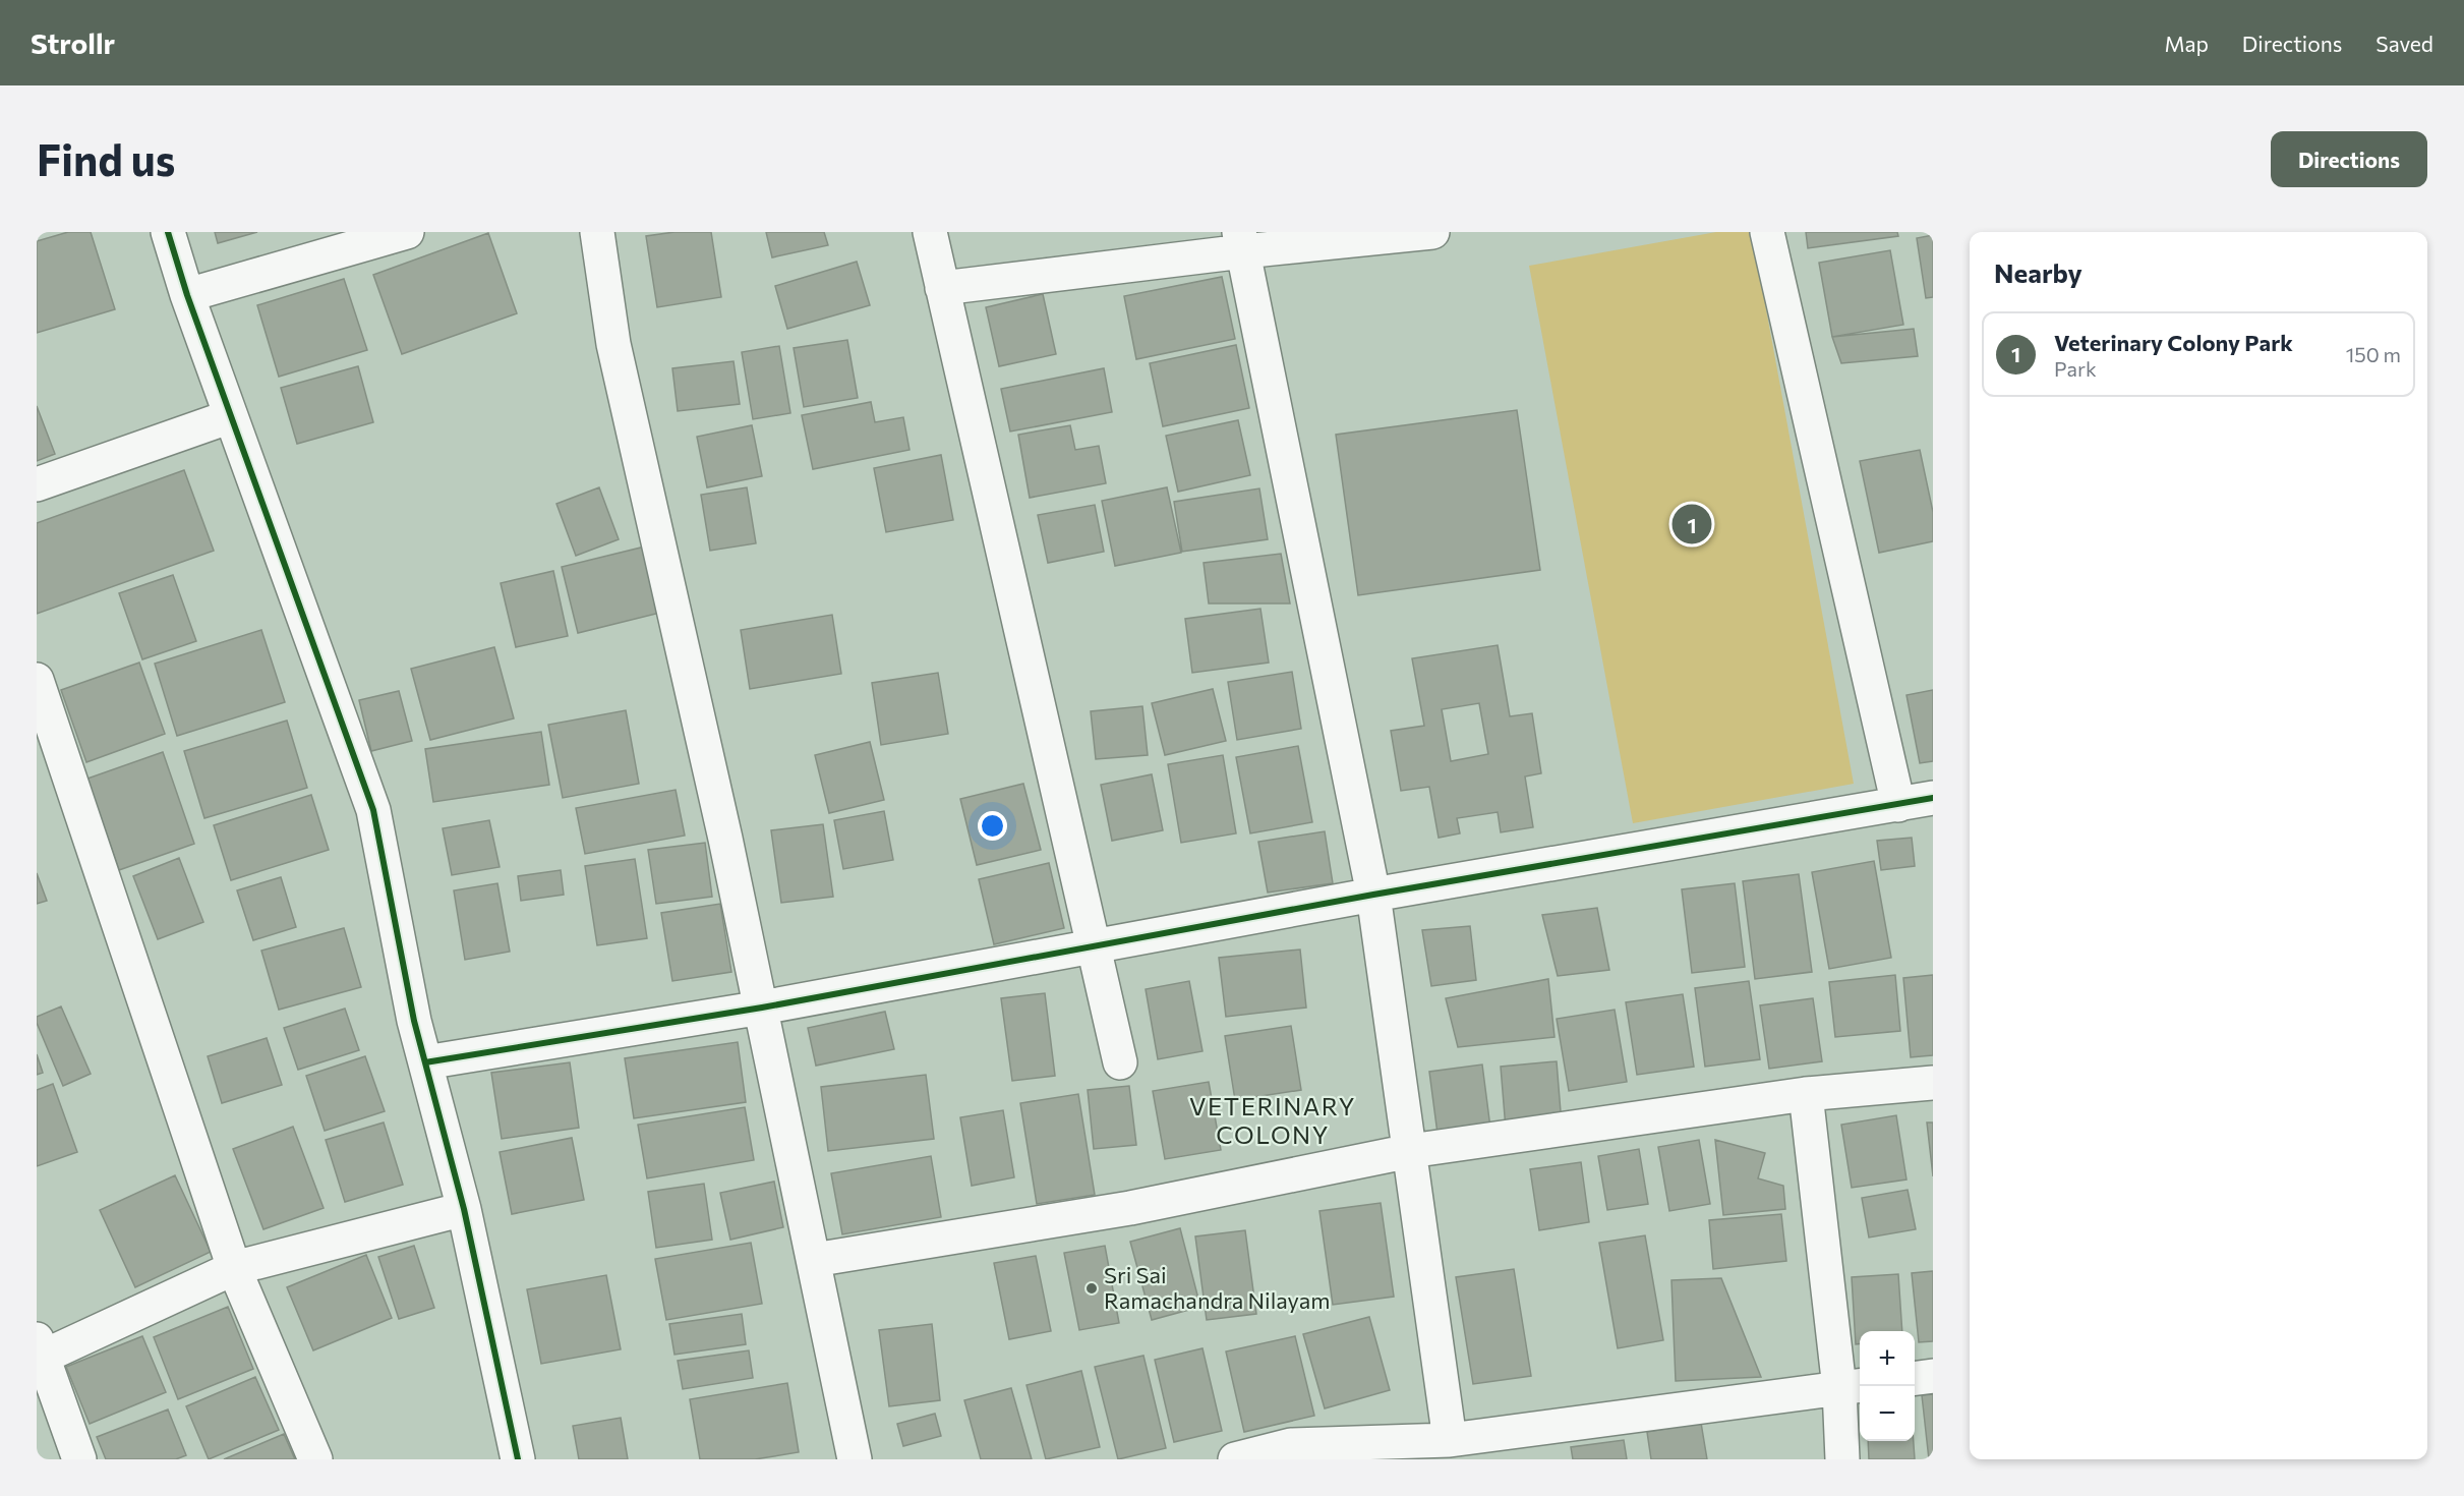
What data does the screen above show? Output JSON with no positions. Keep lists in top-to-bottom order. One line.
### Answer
{"districts":["VETERINARY COLONY"],"places":["Sri Sai Ramachandra Nilayam"],"page":{"header":"Strollr","nav":["Map","Directions","Saved"],"buttons":"Directions","title":"Find us","heading":"Nearby","list":[{"mark":"1","name":"Veterinary Colony Park","note":"Park","value":"150 m"}],"pins":"1","map_buttons":["+","−"]}}
